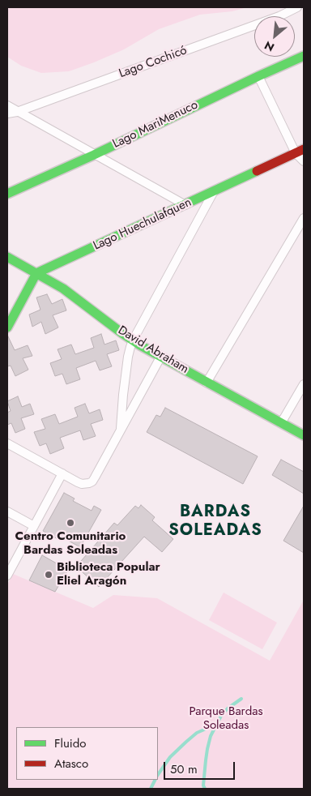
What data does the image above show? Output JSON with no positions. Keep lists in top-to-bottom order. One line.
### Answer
{"streets":{"street":["Lago Cochicó","Lago MariMenuco","Lago Huechulafquen","David Abraham"]},"crossings":[["Lago Huechulafquen","David Abraham"]],"districts":["BARDAS SOLEADAS"],"parks":["Parque Bardas Soleadas"],"places":["Centro Comunitario Bardas Soleadas","Biblioteca Popular Eliel Aragón"],"legend":["Fluido","Atasco"],"scale_bar":"50 m","north":"bottom left"}
